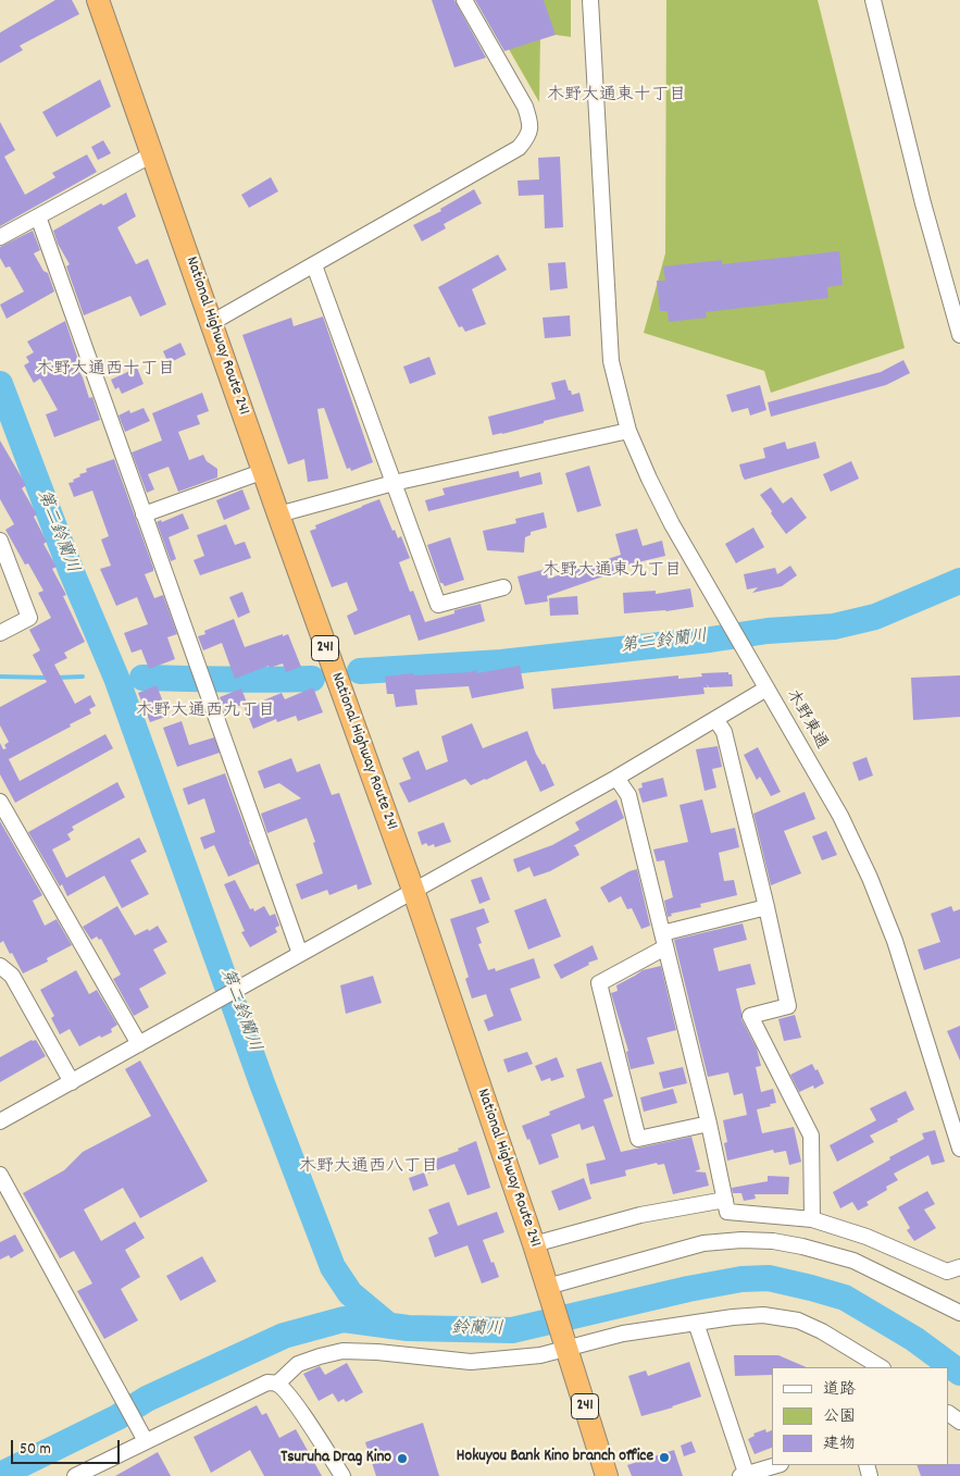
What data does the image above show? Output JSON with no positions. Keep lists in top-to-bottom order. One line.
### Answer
{"streets":{"highway":["National Highway Route 241","241"],"street":["木野東通"]},"crossings":[["National Highway Route 241","木野東通"]],"districts":["木野大通東十丁目","木野大通西十丁目","木野大通東九丁目","木野大通西九丁目","木野大通西八丁目"],"water":["第二鈴蘭川","鈴蘭川"],"places":["Hokuyou Bank Kino branch office","Tsuruha Drag Kino"],"legend":["道路","公園","建物"],"scale_bar":"50 m"}
